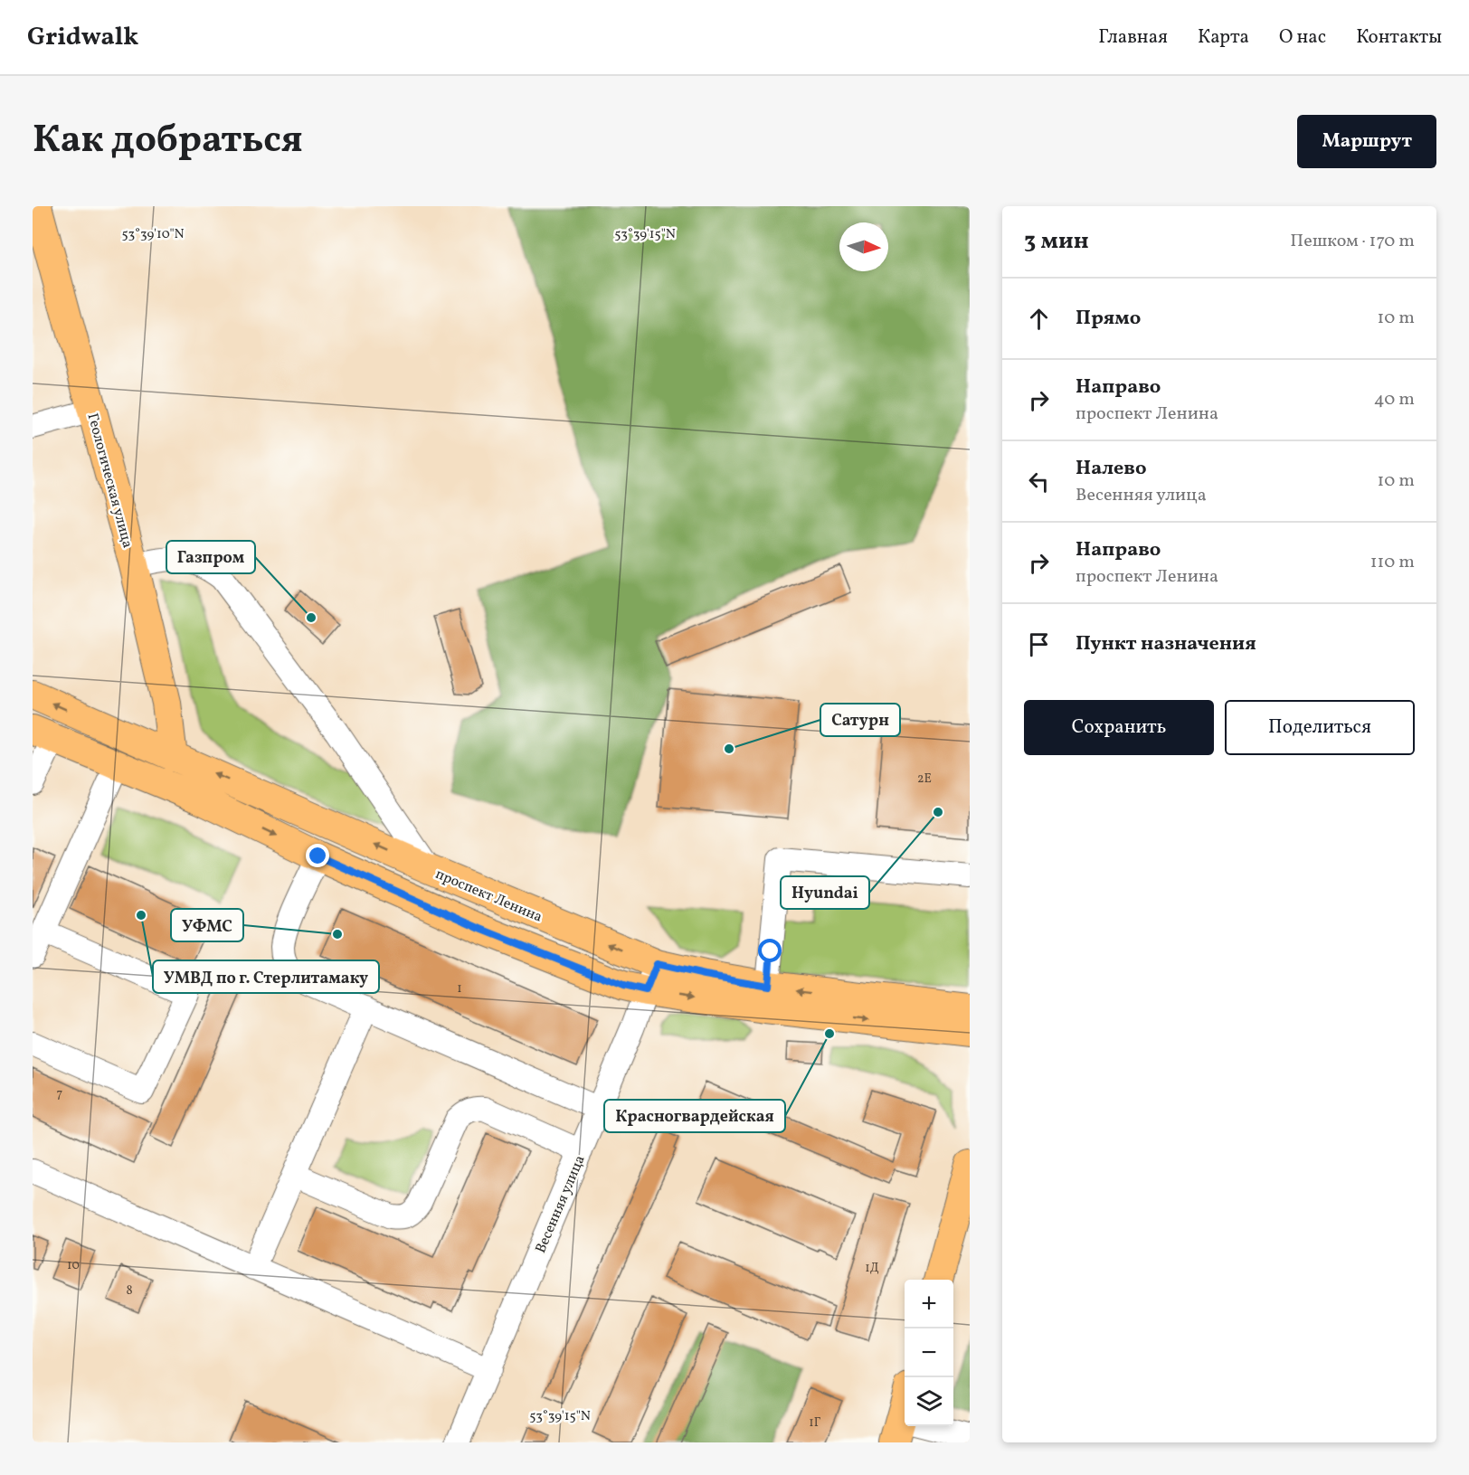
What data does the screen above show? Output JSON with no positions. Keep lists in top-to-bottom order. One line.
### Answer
{"streets":{"main road":["Геологическая улица","проспект Ленина"],"street":["Весенняя улица"]},"crossings":[["Геологическая улица","проспект Ленина"],["проспект Ленина","Весенняя улица"]],"places":["Газпром","Сатурн","Hyundai","УМВД по г. Стерлитамаку","УФМС","Красногвардейская"],"house_numbers":["2Е","1","7","10","1Д","8","1Г"],"north":"right","page":{"header":"Gridwalk","nav":["Главная","Карта","О нас","Контакты"],"title":"Как добраться","buttons":["Маршрут",["Сохранить","Поделиться"]],"heading":["3 мин","Пешком · 170 m"],"list":[["Прямо","10 m"],["Направо","проспект Ленина","40 m"],["Налево","Весенняя улица","10 m"],["Направо","проспект Ленина","110 m"],"Пункт назначения"],"map_buttons":["+","−"]},"coordinates":["53°39'10\"N","53°39'15\"N"]}
